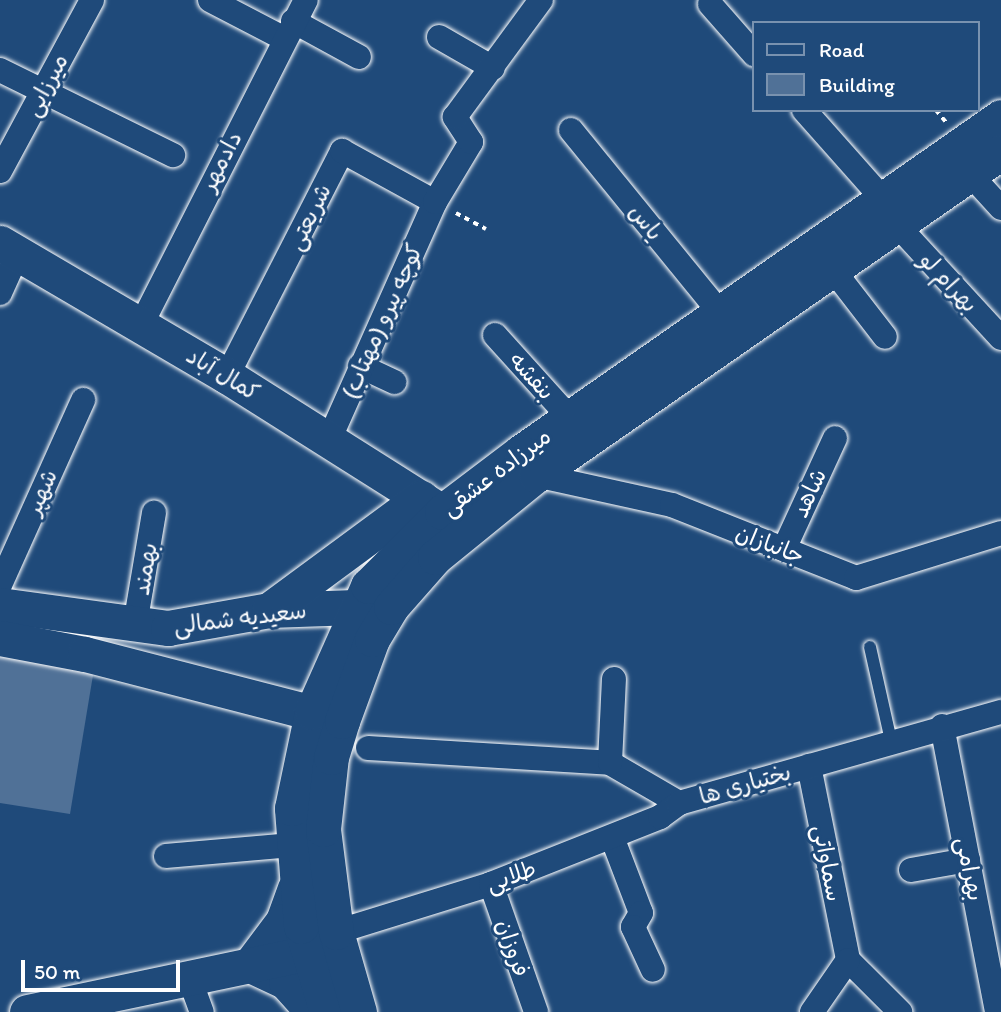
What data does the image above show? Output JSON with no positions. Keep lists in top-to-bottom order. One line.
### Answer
{"streets":{"main road":["کمال آباد","میرزاده عشقی","سعیدیه شمالی"],"street":["میرزایی","دادمهر","شریعتی","یاس","بهرام لو","کوچه پیرو (مهتاب)","بنفشه","شهپر","شاهد","جانبازان","بهمند","بختیاری ها","سماواتی","بهرامی","طلایی","فروزان"]},"crossings":[["دادمهر","کمال آباد"],["شریعتی","کوچه پیرو (مهتاب)"],["شریعتی","کمال آباد"],["یاس","میرزاده عشقی"],["بهرام لو","میرزاده عشقی"],["کوچه پیرو (مهتاب)","کمال آباد"],["کمال آباد","میرزاده عشقی"],["بنفشه","میرزاده عشقی"],["میرزاده عشقی","جانبازان"],["میرزاده عشقی","سعیدیه شمالی"],["میرزاده عشقی","طلایی"],["شاهد","جانبازان"],["بهمند","سعیدیه شمالی"],["بختیاری ها","سماواتی"],["بختیاری ها","بهرامی"],["بختیاری ها","طلایی"],["طلایی","فروزان"]],"legend":["Road","Building"],"scale_bar":"50 m"}
